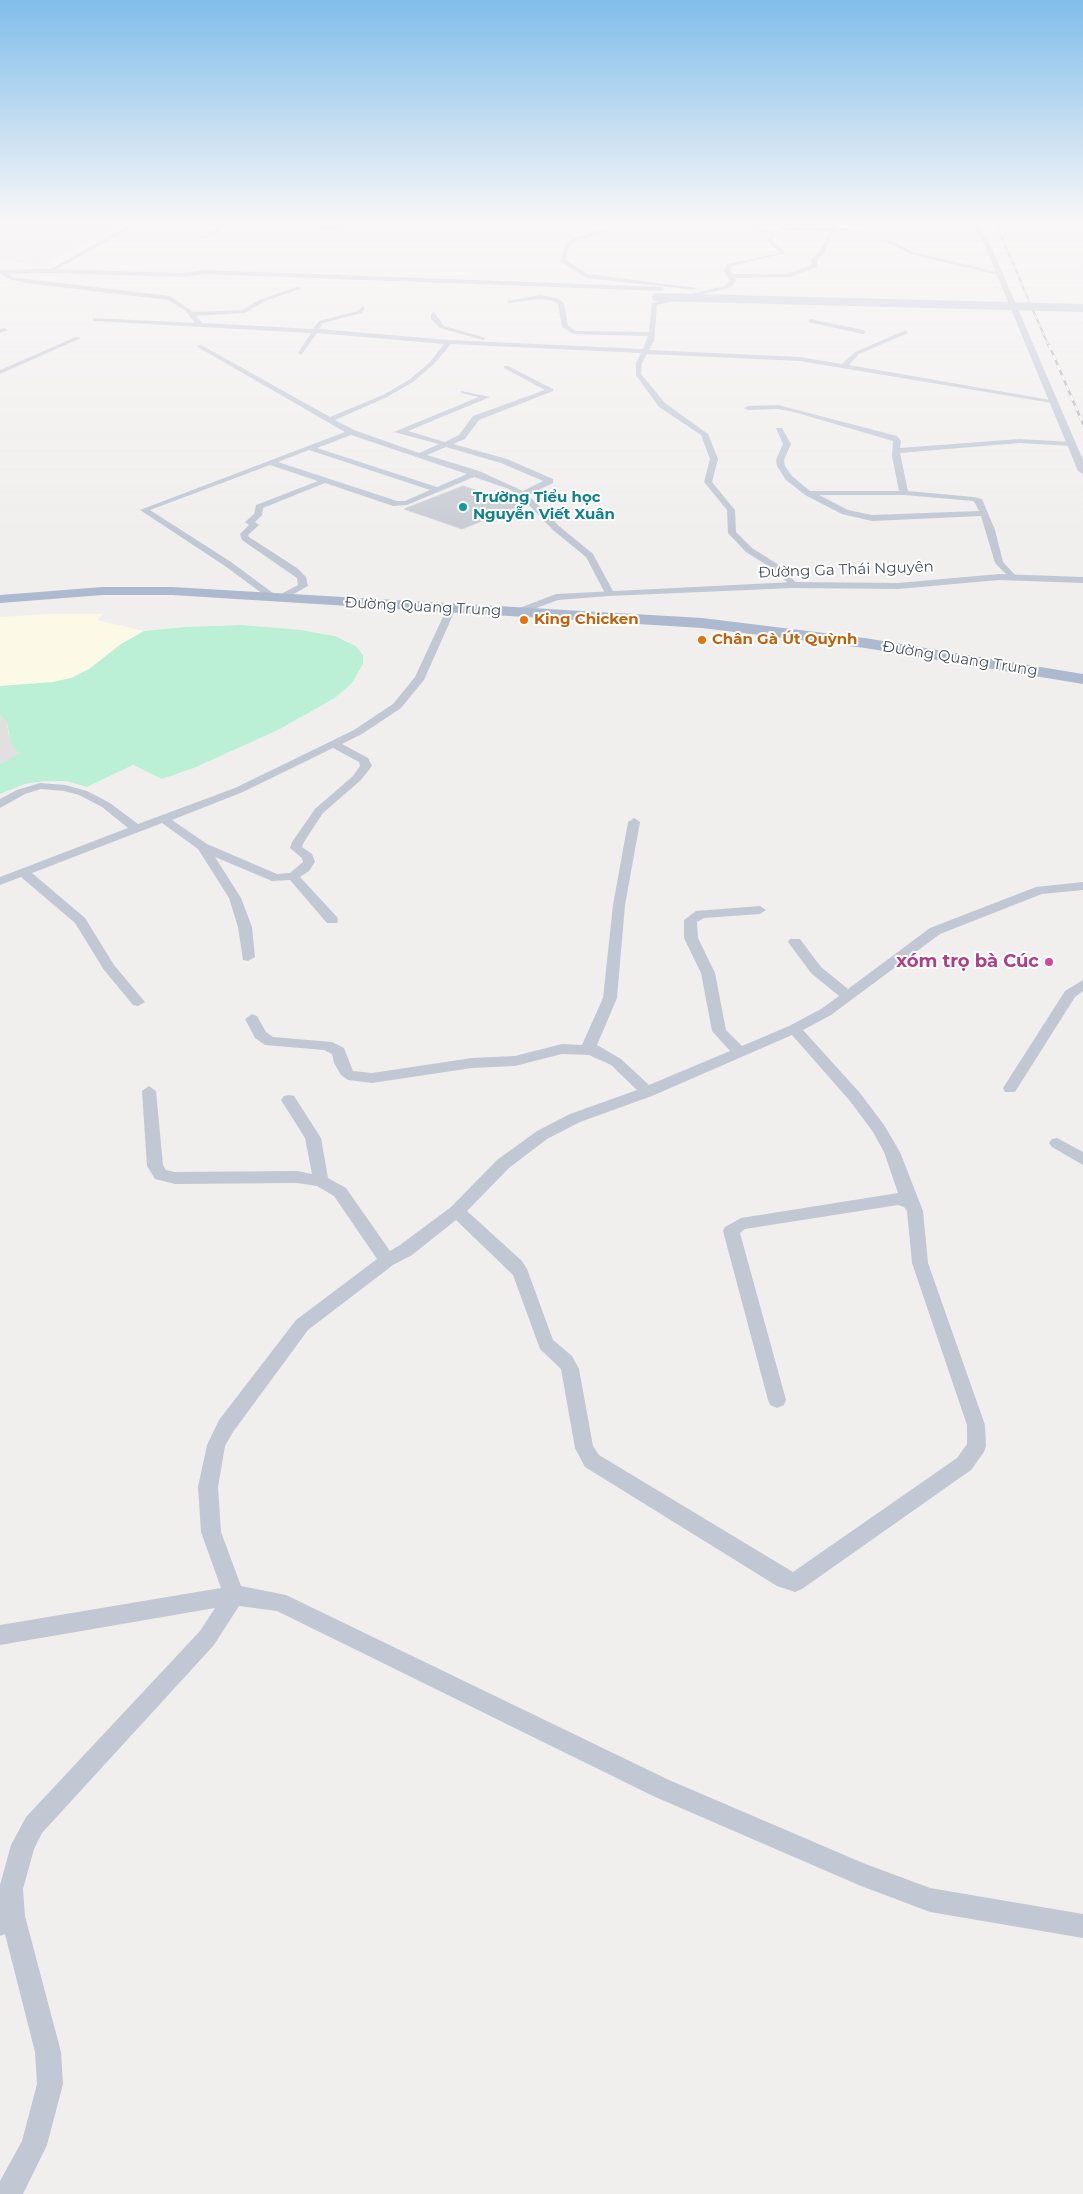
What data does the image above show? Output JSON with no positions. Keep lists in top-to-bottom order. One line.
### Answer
{"streets":{"main road":["Đường Quang Trung"],"street":["Đường Ga Thái Nguyên"]},"crossings":[["Đường Ga Thái Nguyên","Đường Quang Trung"]],"places":["Trường Tiểu học Nguyễn Viết Xuân","King Chicken","Chân Gà Út Quỳnh","xóm trọ bà Cúc"]}
